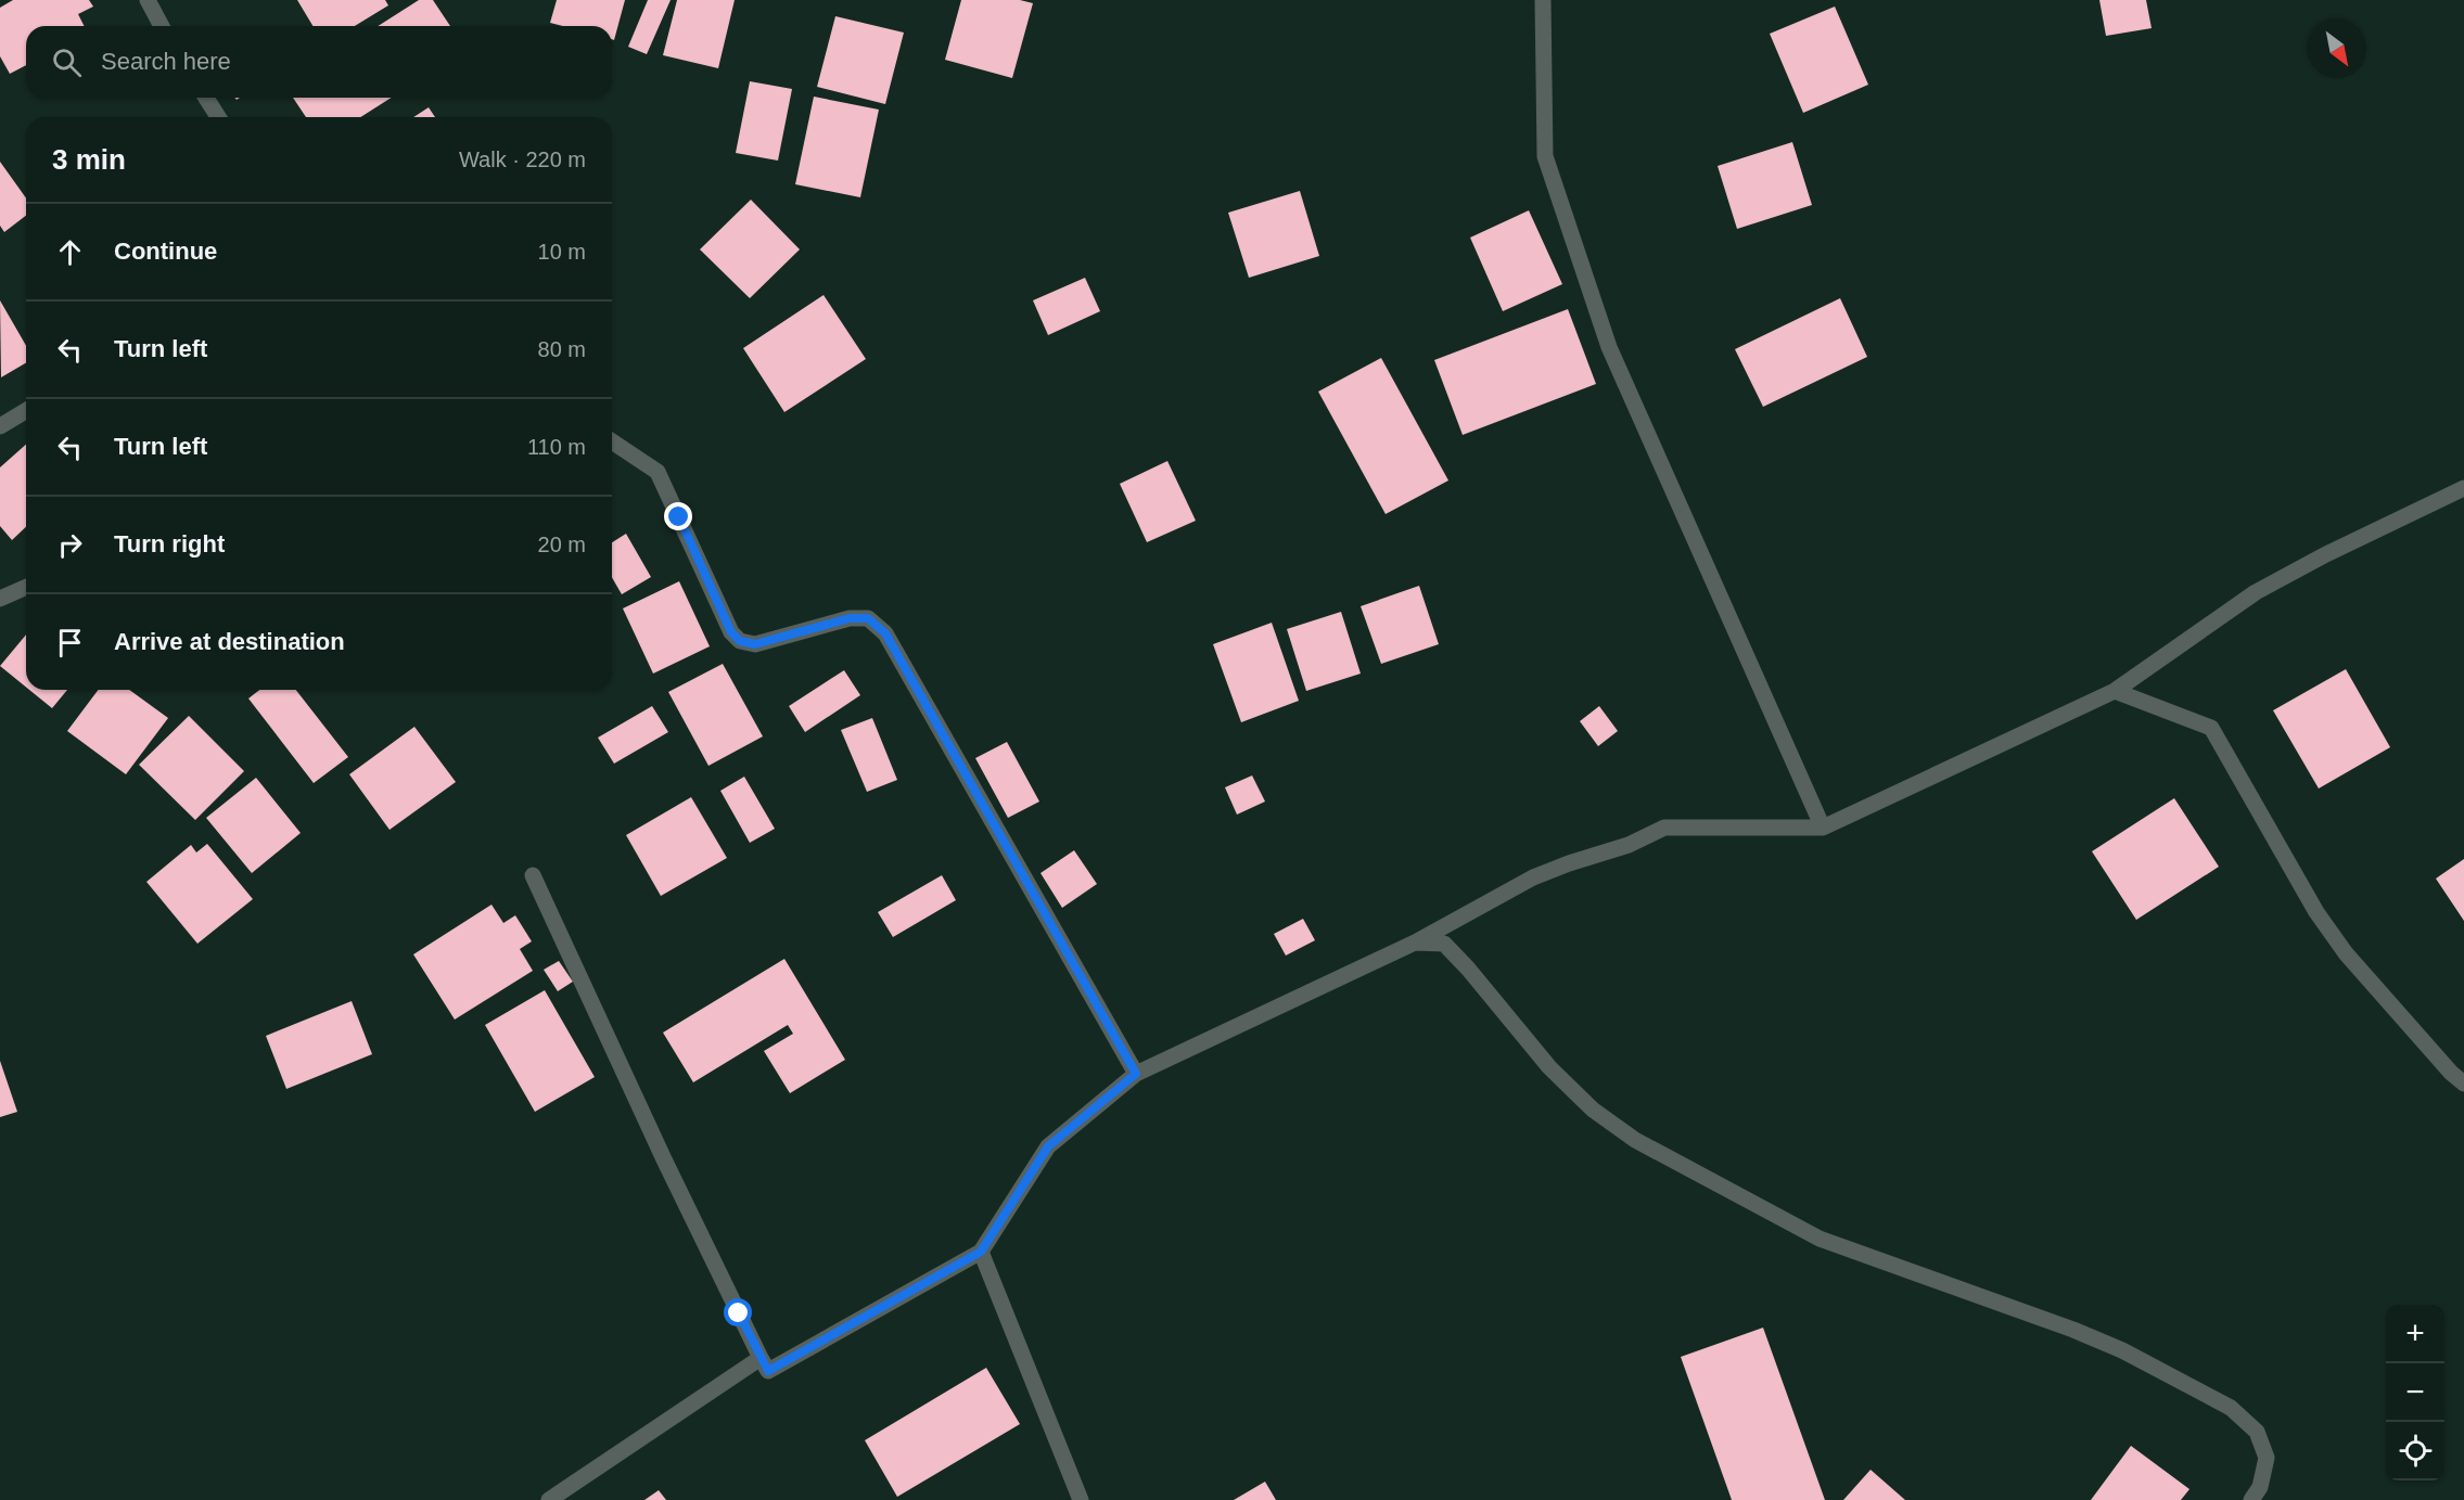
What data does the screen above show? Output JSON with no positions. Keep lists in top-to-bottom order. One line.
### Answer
{"north":"bottom right","page":{"search":"Search here","heading":["3 min","Walk · 220 m"],"list":[["Continue","10 m"],["Turn left","80 m"],["Turn left","110 m"],["Turn right","20 m"],"Arrive at destination"],"map_buttons":["+","−"]}}
